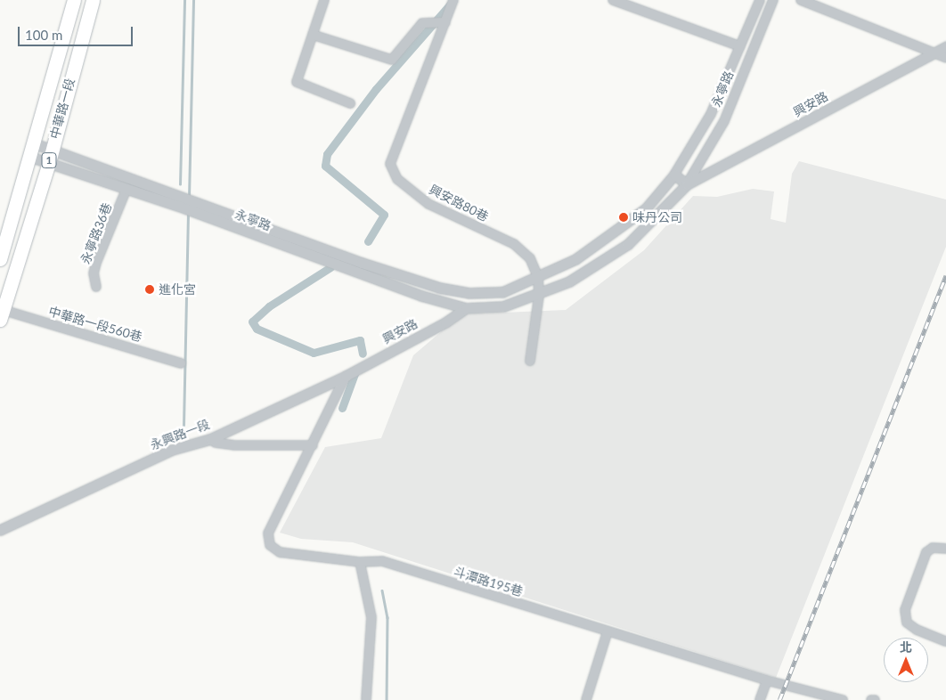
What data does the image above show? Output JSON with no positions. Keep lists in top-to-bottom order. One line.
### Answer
{"streets":{"main road":["中華路一段","1"],"street":["永寧路","興安路","興安路80巷","永寧路36巷","中華路一段560巷","永興路一段","斗潭路195巷"]},"crossings":[["永寧路","興安路"],["永寧路","中華路一段"],["永寧路","永寧路36巷"],["興安路","興安路80巷"],["興安路","永興路一段"],["中華路一段","中華路一段560巷"]],"places":["味丹公司","進化宮"],"scale_bar":"100 m","north":"top"}
